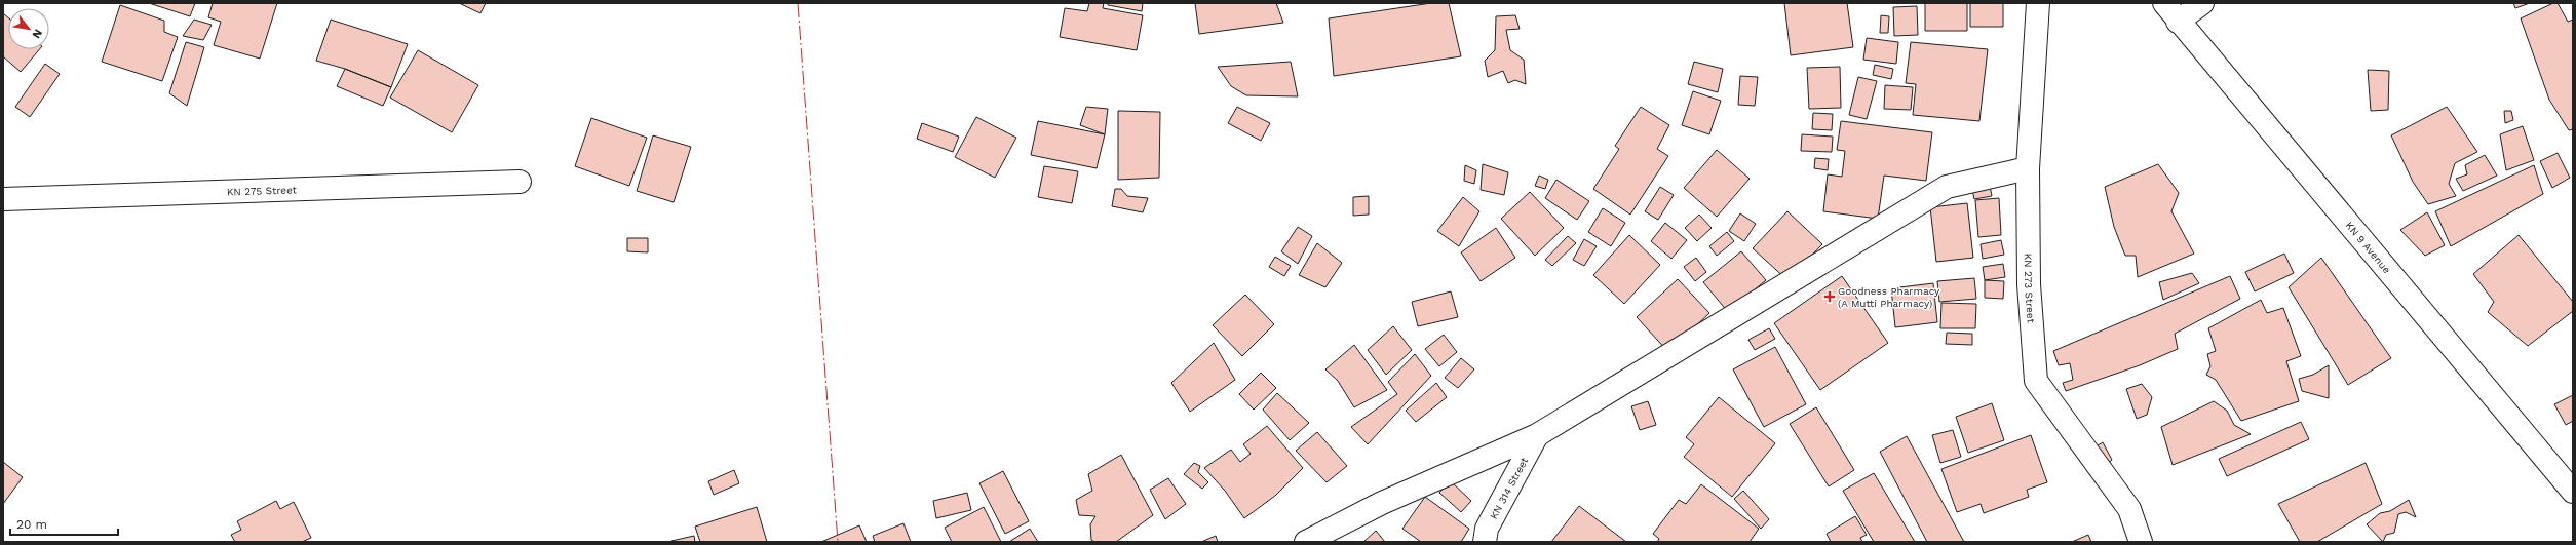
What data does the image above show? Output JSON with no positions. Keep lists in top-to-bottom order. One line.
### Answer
{"streets":{"street":["KN 275 Street","KN 9 Avenue","KN 273 Street","KN 314 Street"]},"places":{"health":["Goodness Pharmacy (A Mutti Pharmacy)"]},"scale_bar":"20 m","north":"bottom right"}
